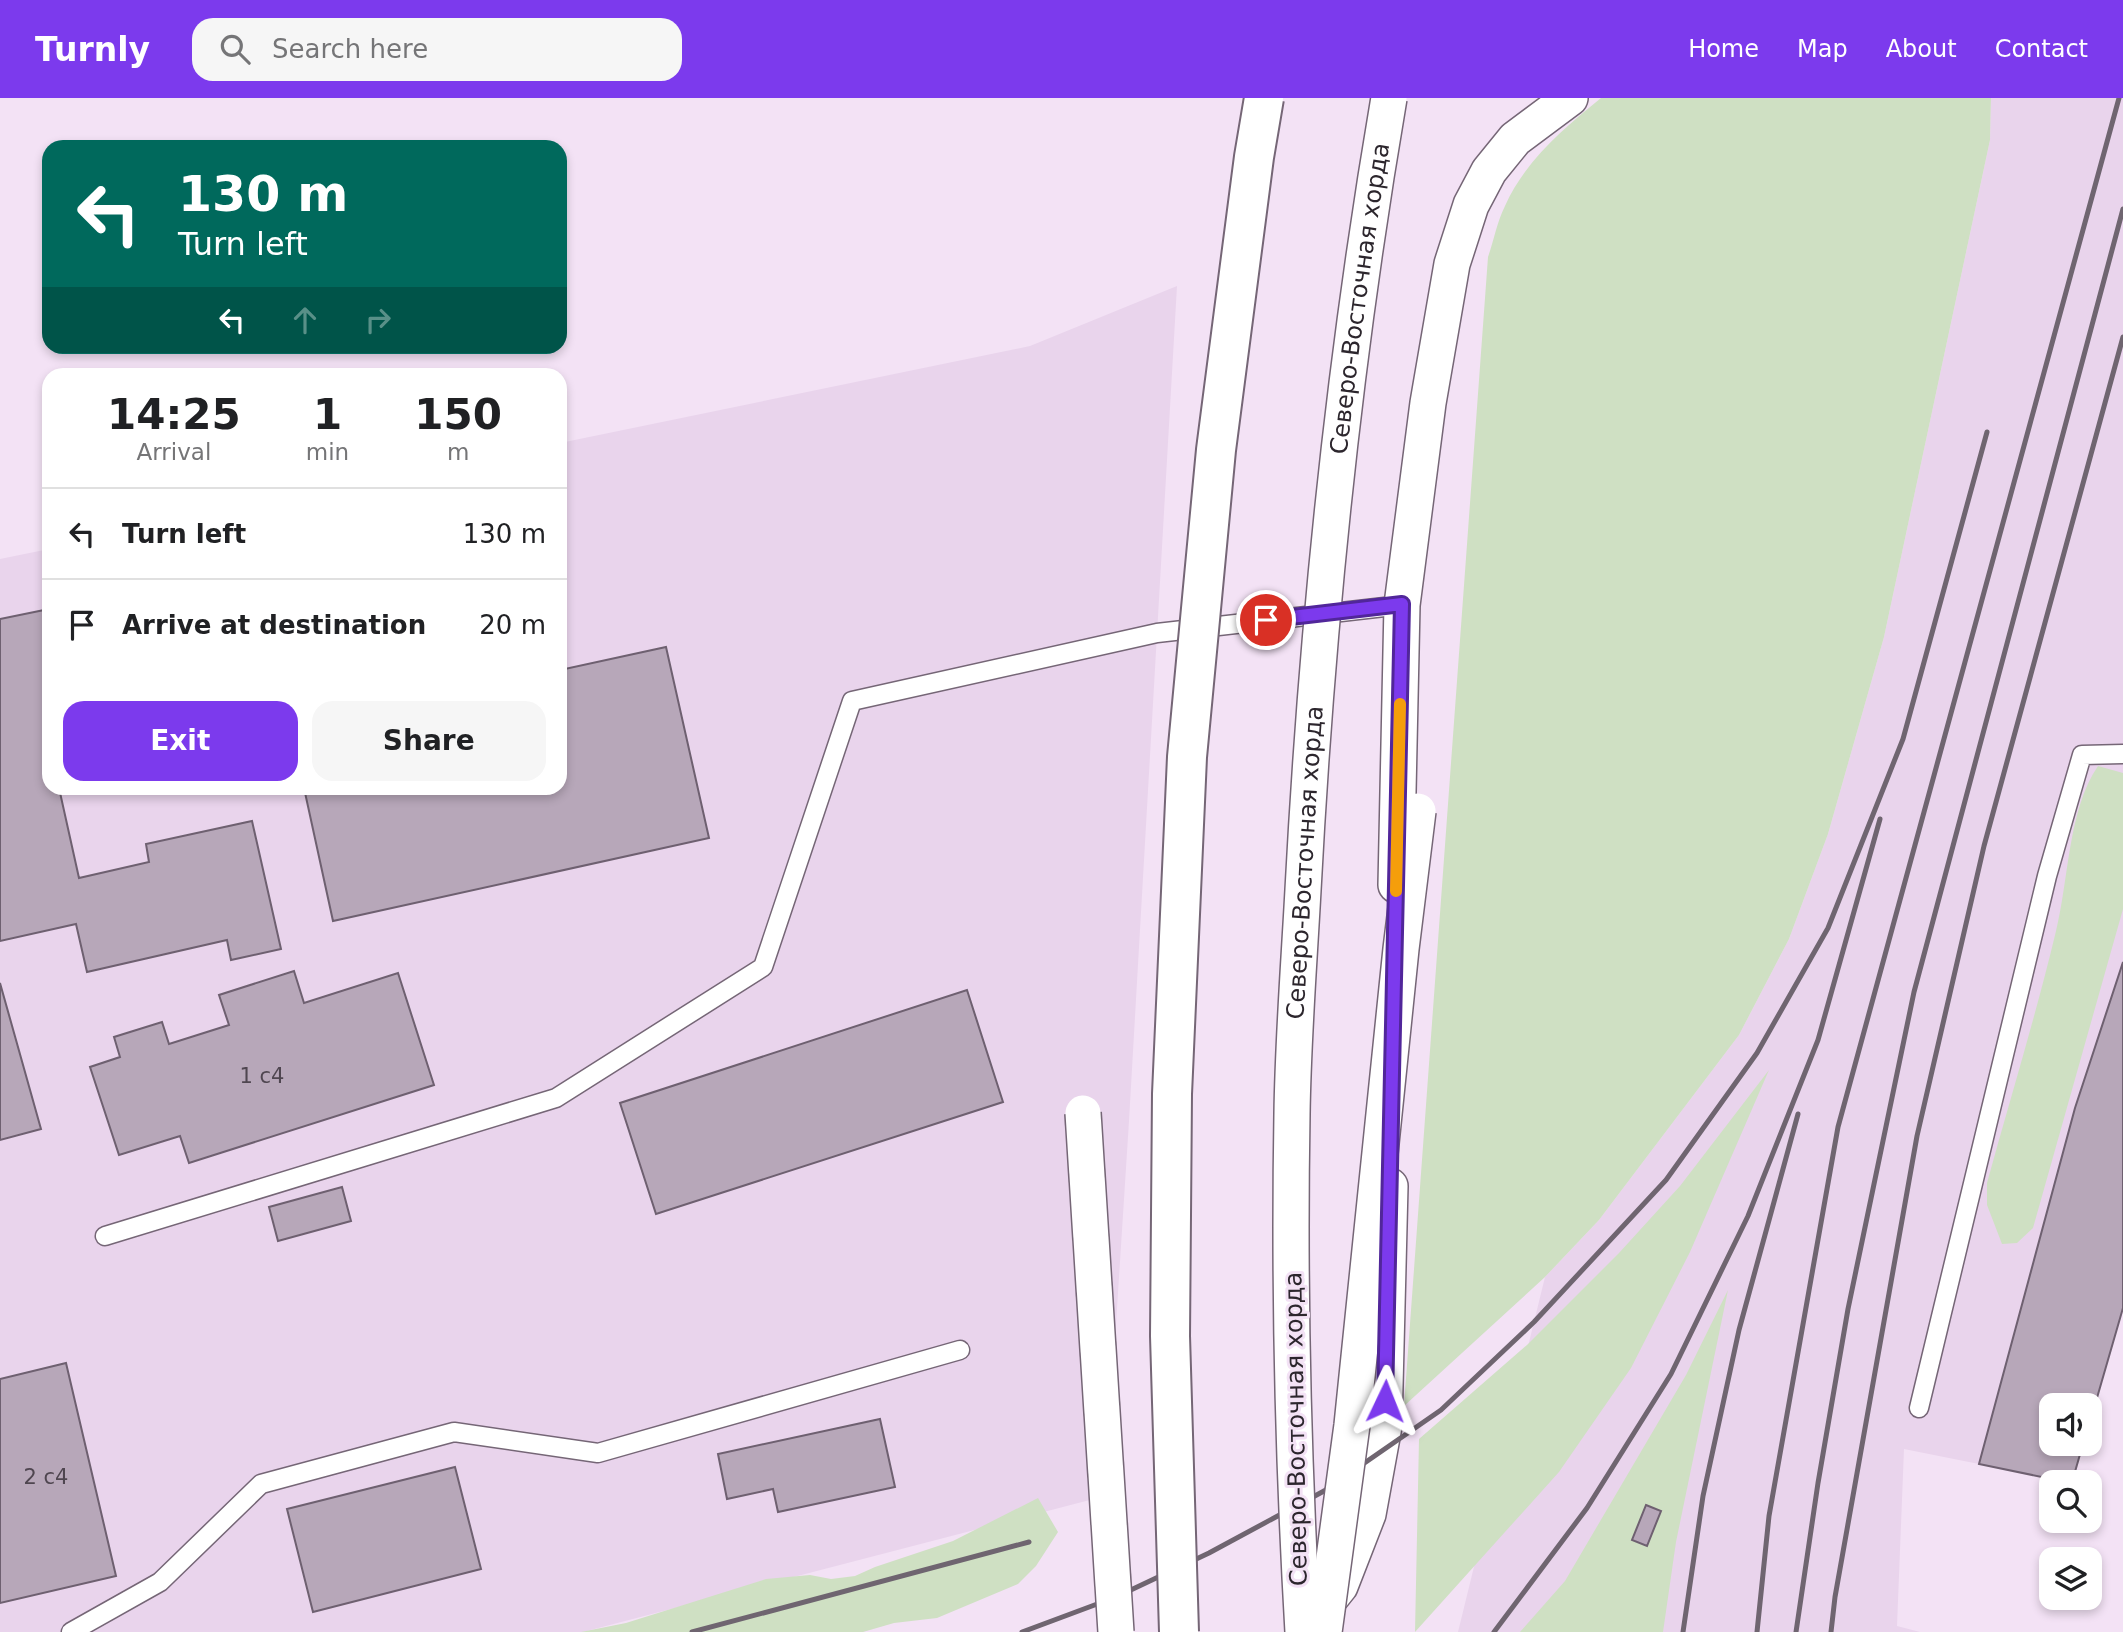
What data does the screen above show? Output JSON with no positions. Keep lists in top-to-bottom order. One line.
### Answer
{"streets":{"street":["Северо-Восточная хорда"]},"house_numbers":["1 с4","2 с4"],"page":{"header":"Turnly","search":"Search here","nav":["Home","Map","About","Contact"],"turn":["130 m","Turn left"],"eta":["14:25","Arrival","1","min","150","m"],"list":[{"name":"Turn left","value":"130 m"},{"name":"Arrive at destination","value":"20 m"}],"buttons":["Exit","Share"]}}
